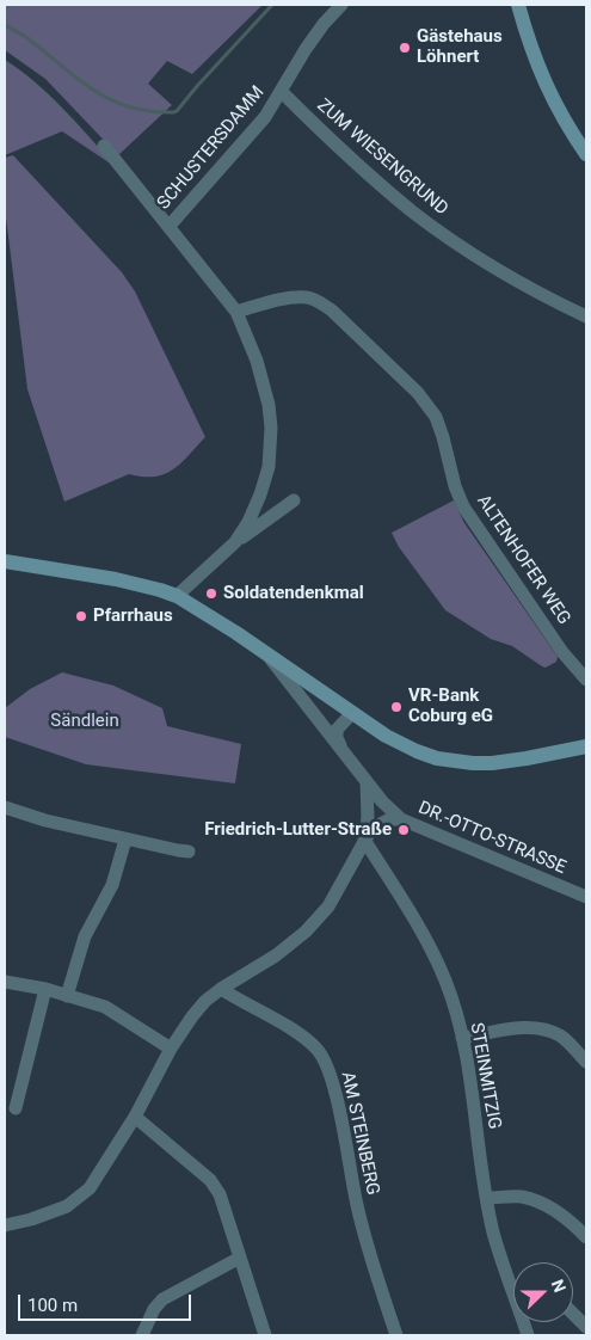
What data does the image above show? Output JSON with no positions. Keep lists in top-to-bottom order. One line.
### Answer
{"streets":{"street":["SCHUSTERSDAMM","ZUM WIESENGRUND","ALTENHOFER WEG","DR.-OTTO-STRASSE","STEINMITZIG","AM STEINBERG"]},"crossings":[["SCHUSTERSDAMM","ZUM WIESENGRUND"],["SCHUSTERSDAMM","ALTENHOFER WEG"]],"parks":["Sändlein"],"places":["Gästehaus Löhnert","Soldatendenkmal","Pfarrhaus","VR-Bank Coburg eG","Friedrich-Lutter-Straße"],"scale_bar":"100 m","north":"right"}
